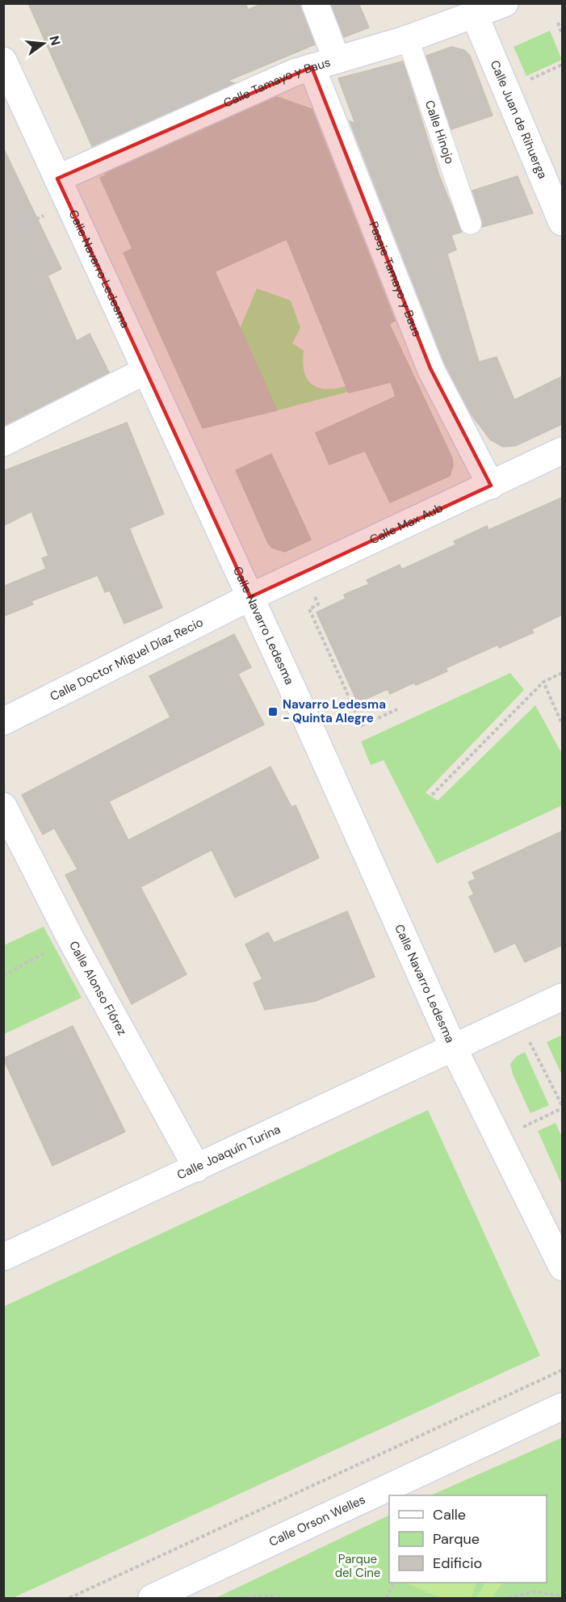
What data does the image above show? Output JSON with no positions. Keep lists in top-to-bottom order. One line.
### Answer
{"streets":{"street":["Calle Tamayo y Baus","Calle Juan de Rihuerga","Calle Hinojo","Calle Navarro Ledesma","Pasaje Tamayo y Baus","Calle Max Aub","Calle Doctor Miguel Díaz Recio","Calle Alonso Flórez","Calle Joaquín Turina","Calle Orson Welles"]},"crossings":[["Calle Tamayo y Baus","Calle Juan de Rihuerga"],["Calle Tamayo y Baus","Calle Hinojo"],["Calle Tamayo y Baus","Calle Navarro Ledesma"],["Calle Tamayo y Baus","Pasaje Tamayo y Baus"],["Calle Navarro Ledesma","Calle Max Aub"],["Calle Navarro Ledesma","Calle Doctor Miguel Díaz Recio"],["Calle Navarro Ledesma","Calle Joaquín Turina"],["Pasaje Tamayo y Baus","Calle Max Aub"],["Calle Max Aub","Calle Doctor Miguel Díaz Recio"],["Calle Alonso Flórez","Calle Joaquín Turina"]],"parks":["Parque del Cine"],"places":{"transit":["Navarro Ledesma - Quinta Alegre"]},"legend":["Calle","Parque","Edificio"],"north":"right"}
